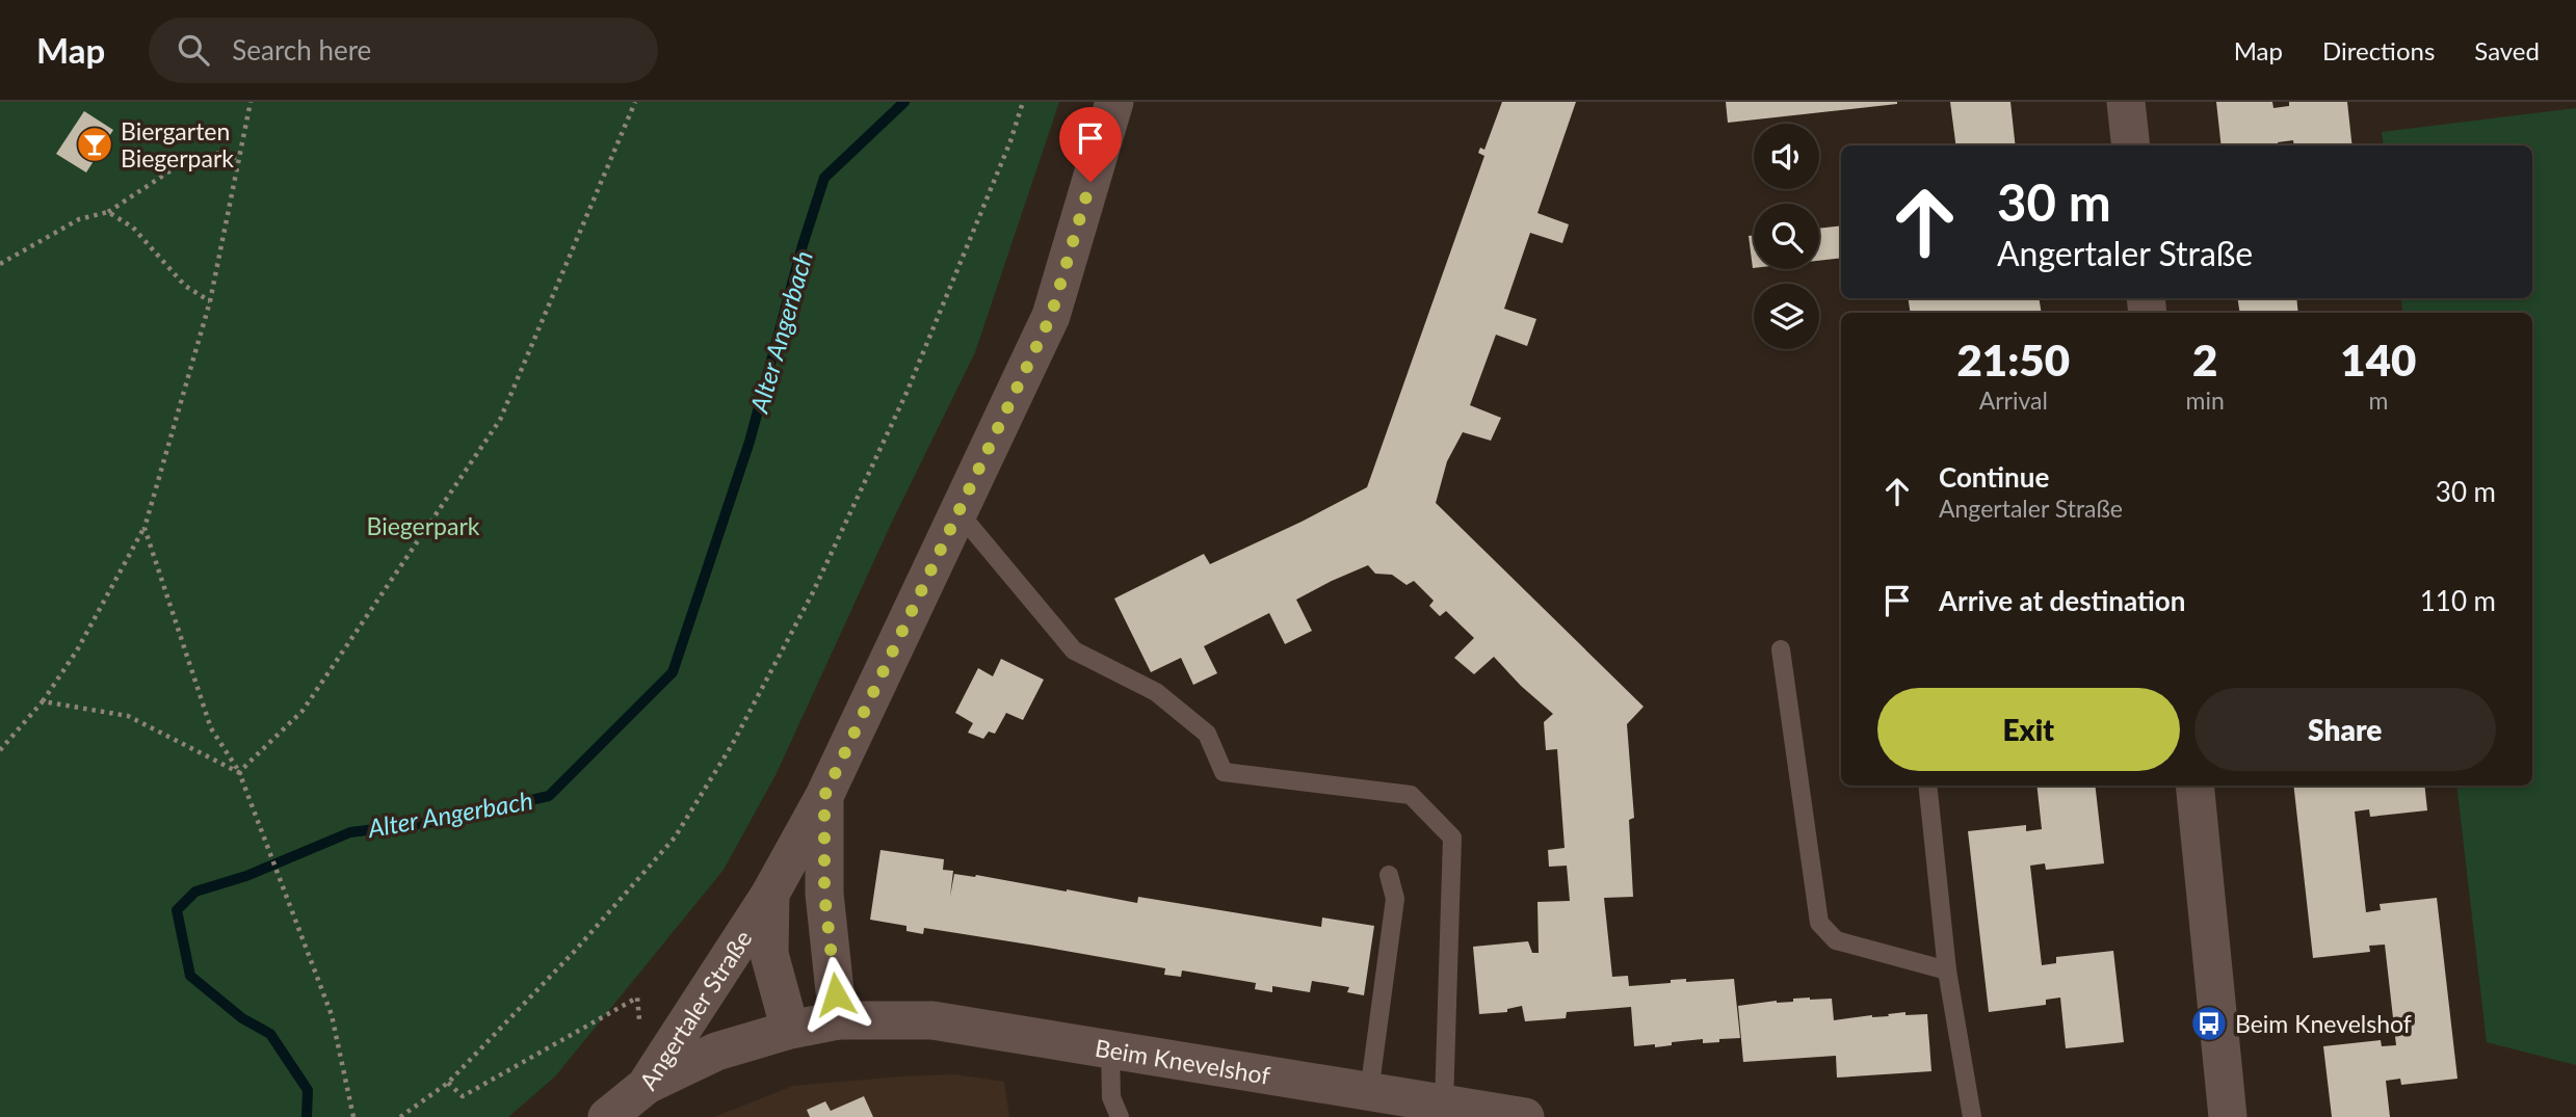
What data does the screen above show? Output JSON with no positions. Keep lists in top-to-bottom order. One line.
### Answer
{"streets":{"street":["Angertaler Straße","Beim Knevelshof"]},"crossings":[["Angertaler Straße","Beim Knevelshof"]],"water":["Alter Angerbach"],"parks":["Biegerpark"],"places":{"bar":["Biergarten Biegerpark"],"bus stop":["Beim Knevelshof"]},"page":{"header":"Map","search":"Search here","nav":["Map","Directions","Saved"],"turn":["30 m","Angertaler Straße"],"eta":["21:50","Arrival","2","min","140","m"],"list":[{"name":"Continue","note":"Angertaler Straße","value":"30 m"},{"name":"Arrive at destination","value":"110 m"}],"buttons":["Exit","Share"]}}
